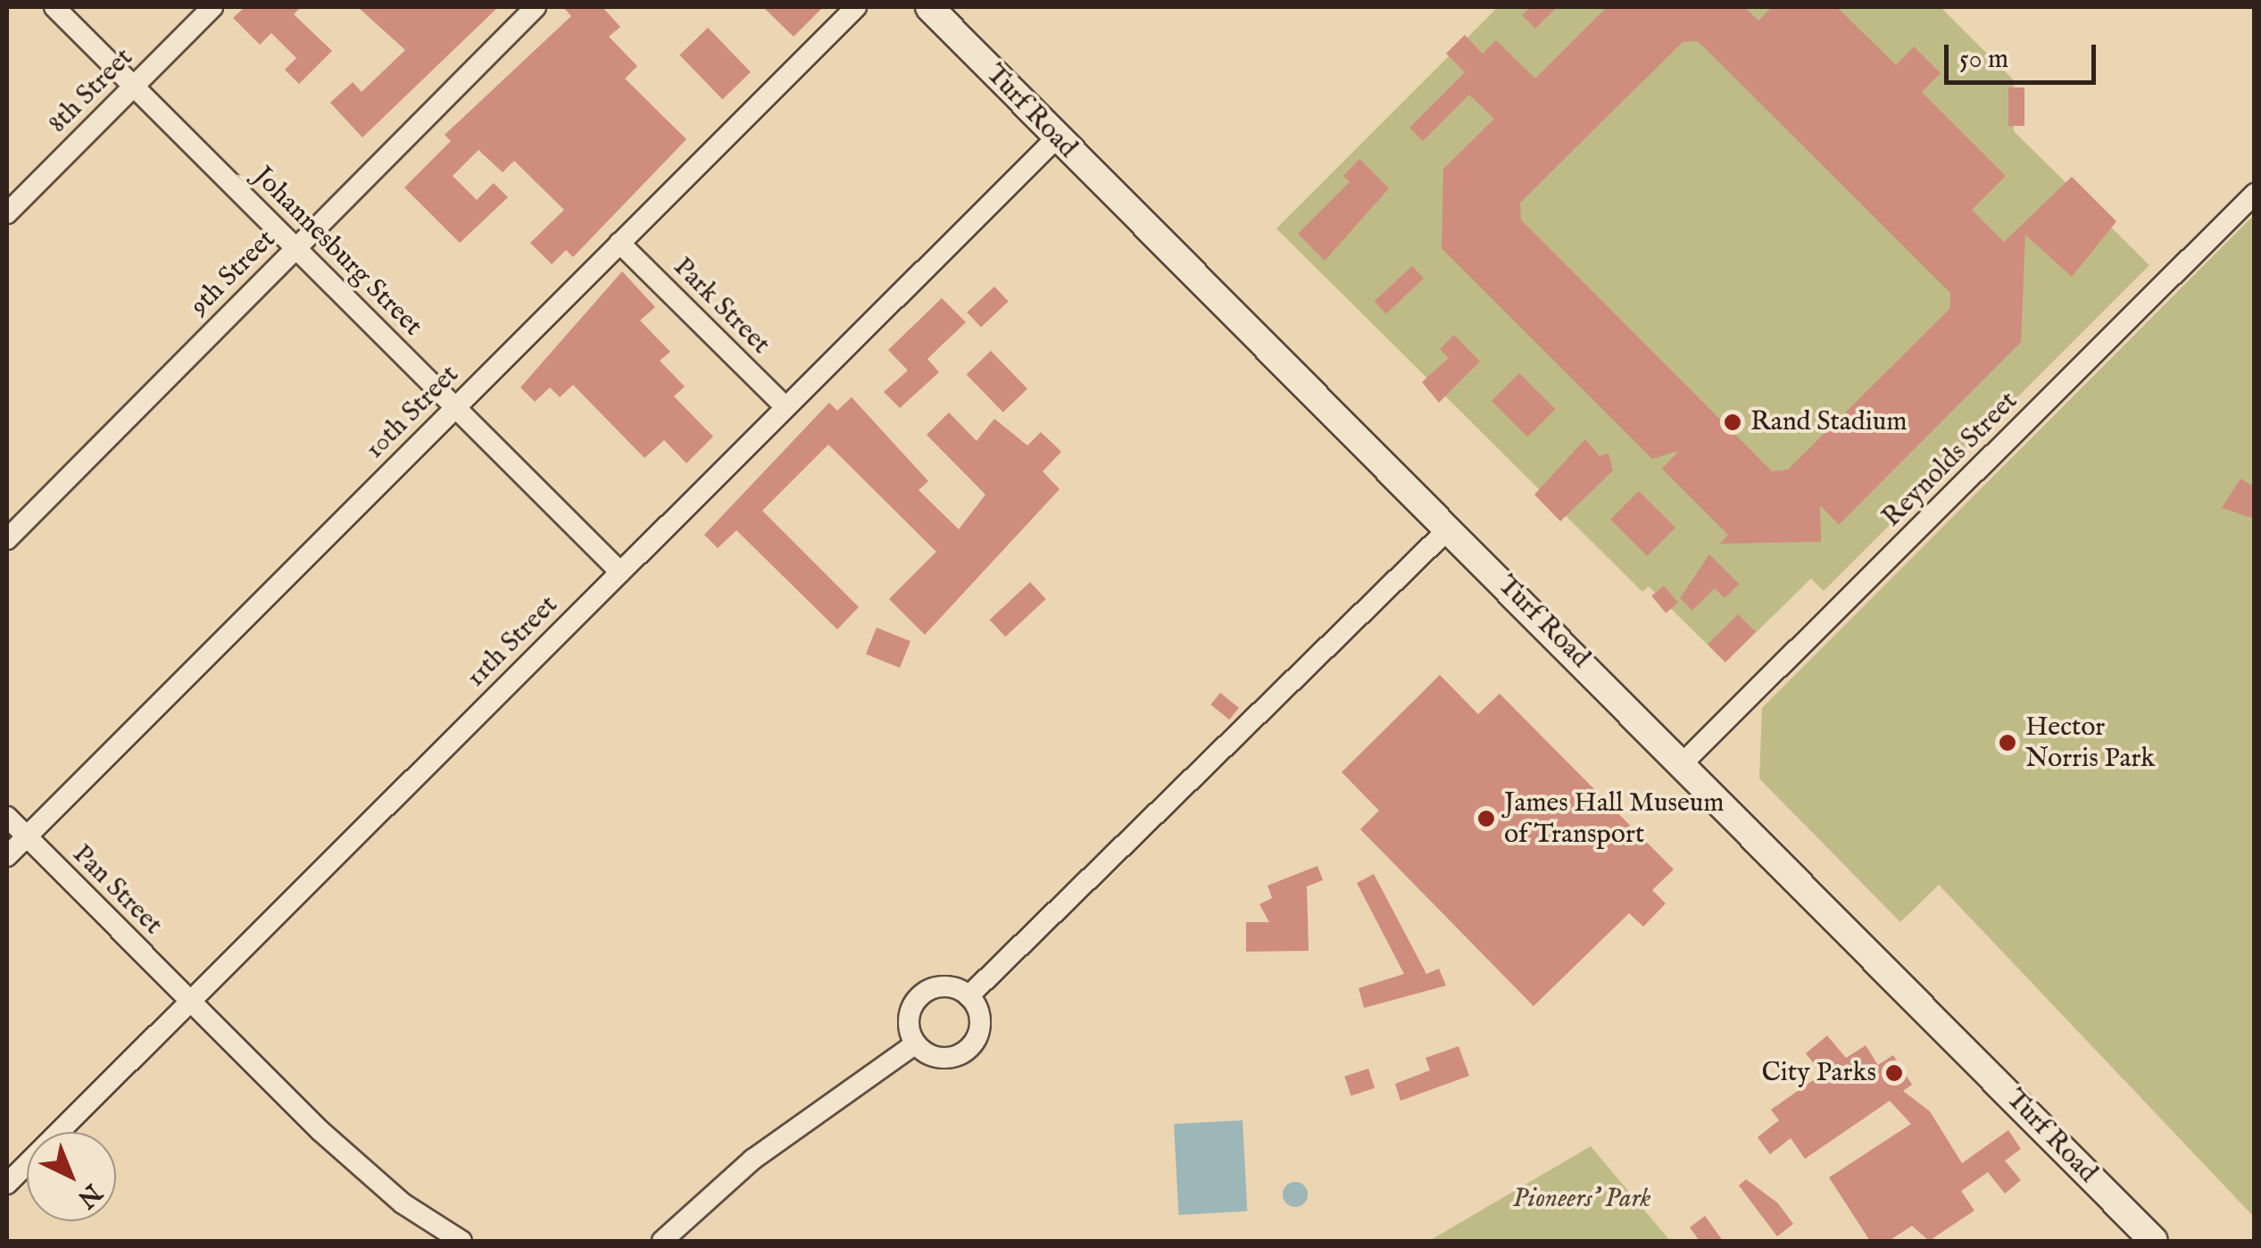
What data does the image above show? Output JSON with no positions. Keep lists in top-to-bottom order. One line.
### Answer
{"streets":{"main road":["Turf Road"],"street":["8th Street","Johannesburg Street","9th Street","Park Street","10th Street","Reynolds Street","11th Street","Pan Street"]},"crossings":[["8th Street","Johannesburg Street"],["Turf Road","Reynolds Street"],["Turf Road","11th Street"],["Johannesburg Street","9th Street"],["Johannesburg Street","10th Street"],["Johannesburg Street","11th Street"],["Park Street","10th Street"],["Park Street","11th Street"],["10th Street","Pan Street"],["11th Street","Pan Street"]],"parks":["Pioneers' Park"],"places":["Rand Stadium","Hector Norris Park","James Hall Museum of Transport","City Parks"],"scale_bar":"50 m","north":"bottom right"}
